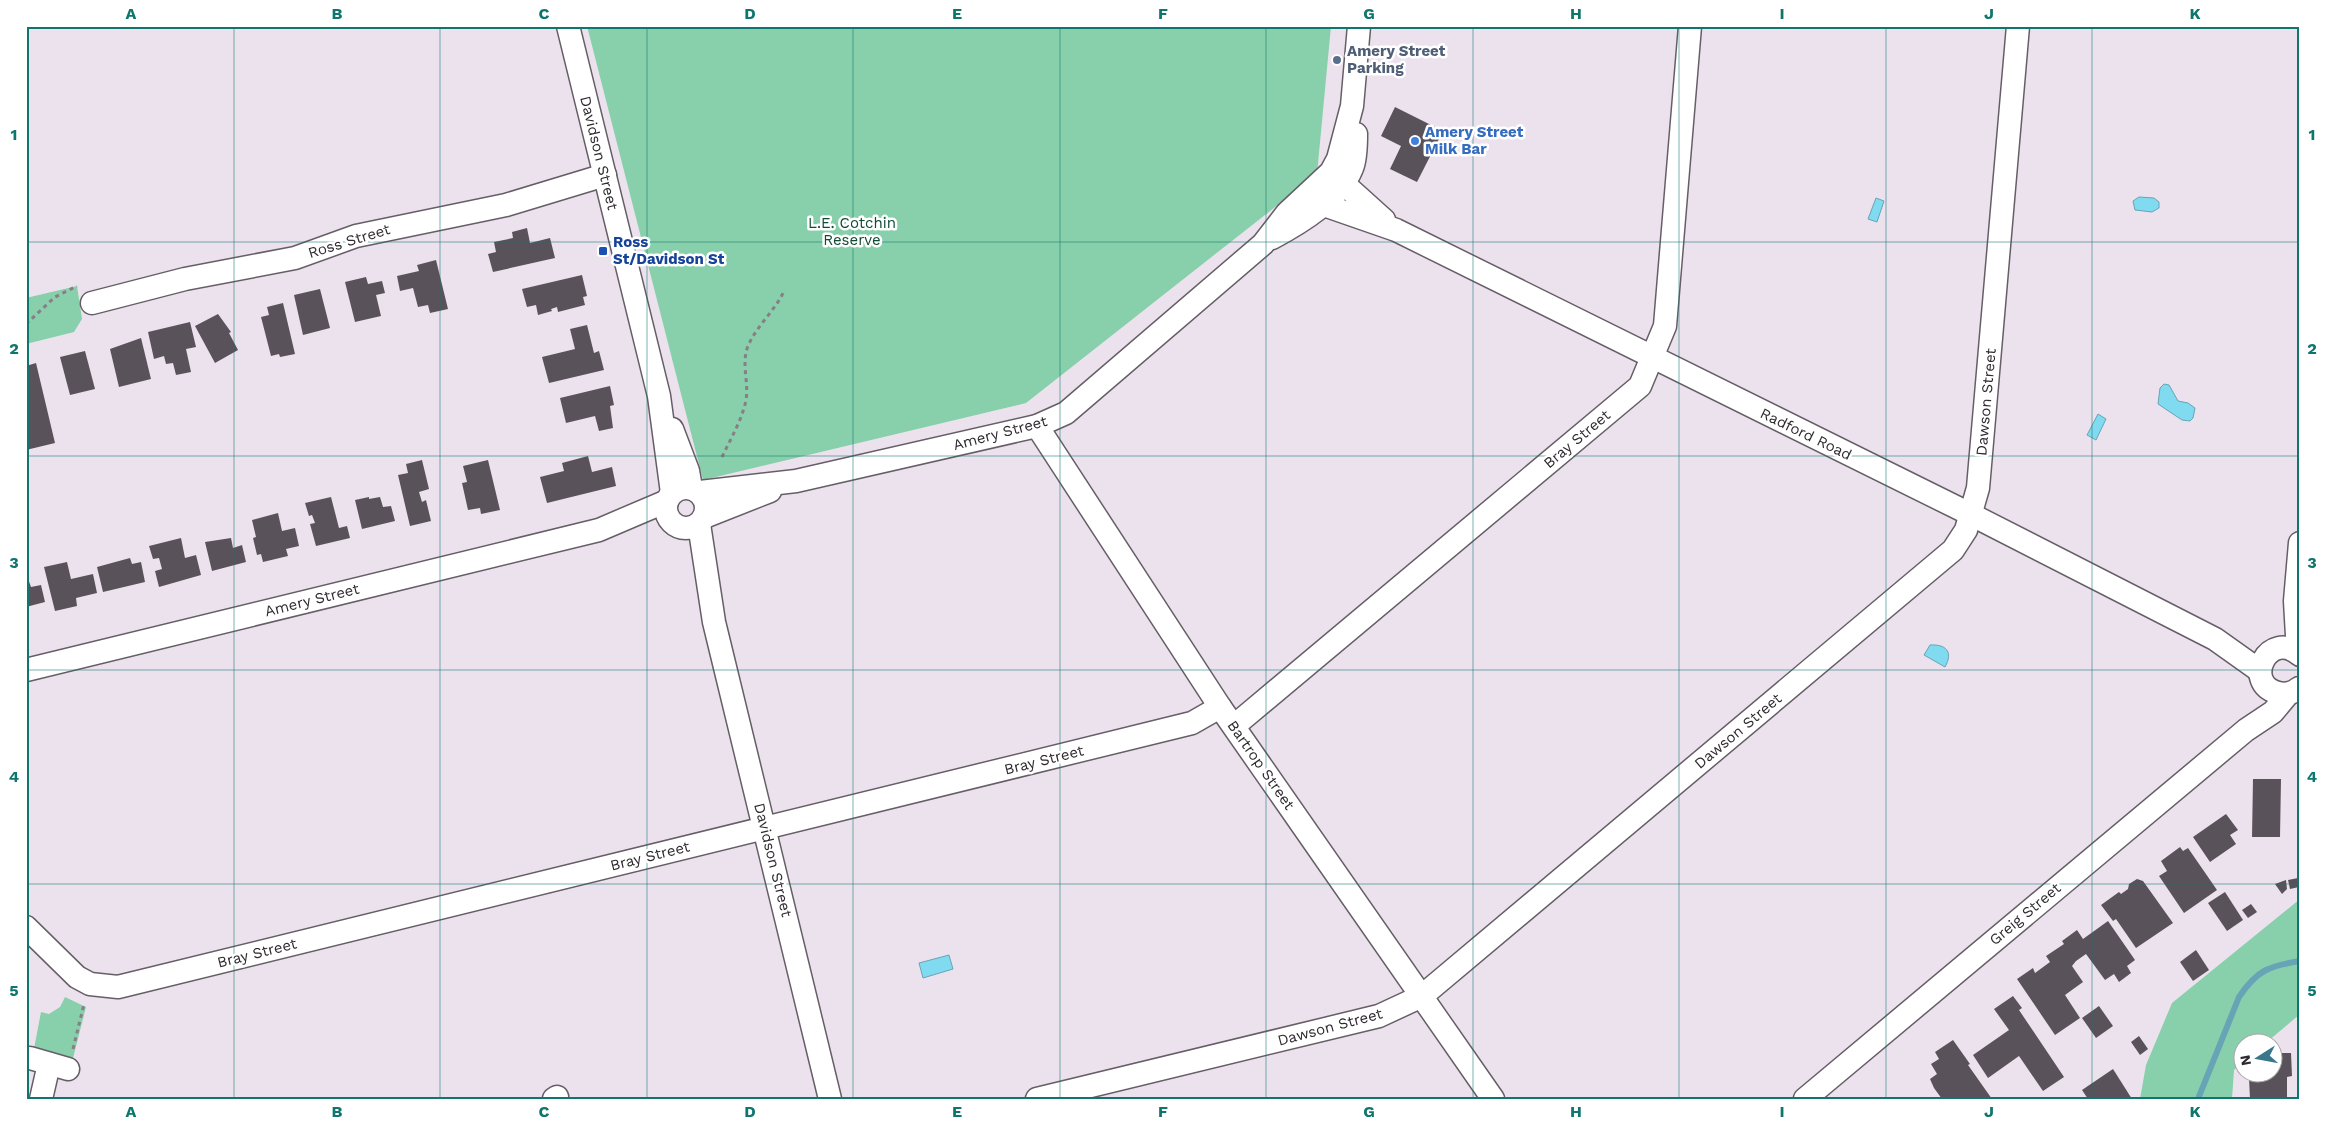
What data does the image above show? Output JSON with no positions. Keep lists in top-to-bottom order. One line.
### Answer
{"streets":{"street":["Davidson Street","Ross Street","Dawson Street","Amery Street","Radford Road","Bray Street","Bartrop Street","Greig Street"]},"crossings":[["Davidson Street","Ross Street"],["Davidson Street","Amery Street"],["Davidson Street","Bray Street"],["Dawson Street","Radford Road"],["Dawson Street","Bartrop Street"],["Amery Street","Radford Road"],["Amery Street","Bartrop Street"],["Radford Road","Bray Street"],["Radford Road","Greig Street"],["Bray Street","Bartrop Street"]],"parks":["L.E. Cotchin Reserve"],"places":{"other":["Amery Street Parking","Amery Street Milk Bar"],"transit":["Ross St/Davidson St"]},"north":"left","grid":{"columns":["A","B","C","D","E","F","G","H","I","J","K"],"rows":["1","2","3","4","5"]}}
